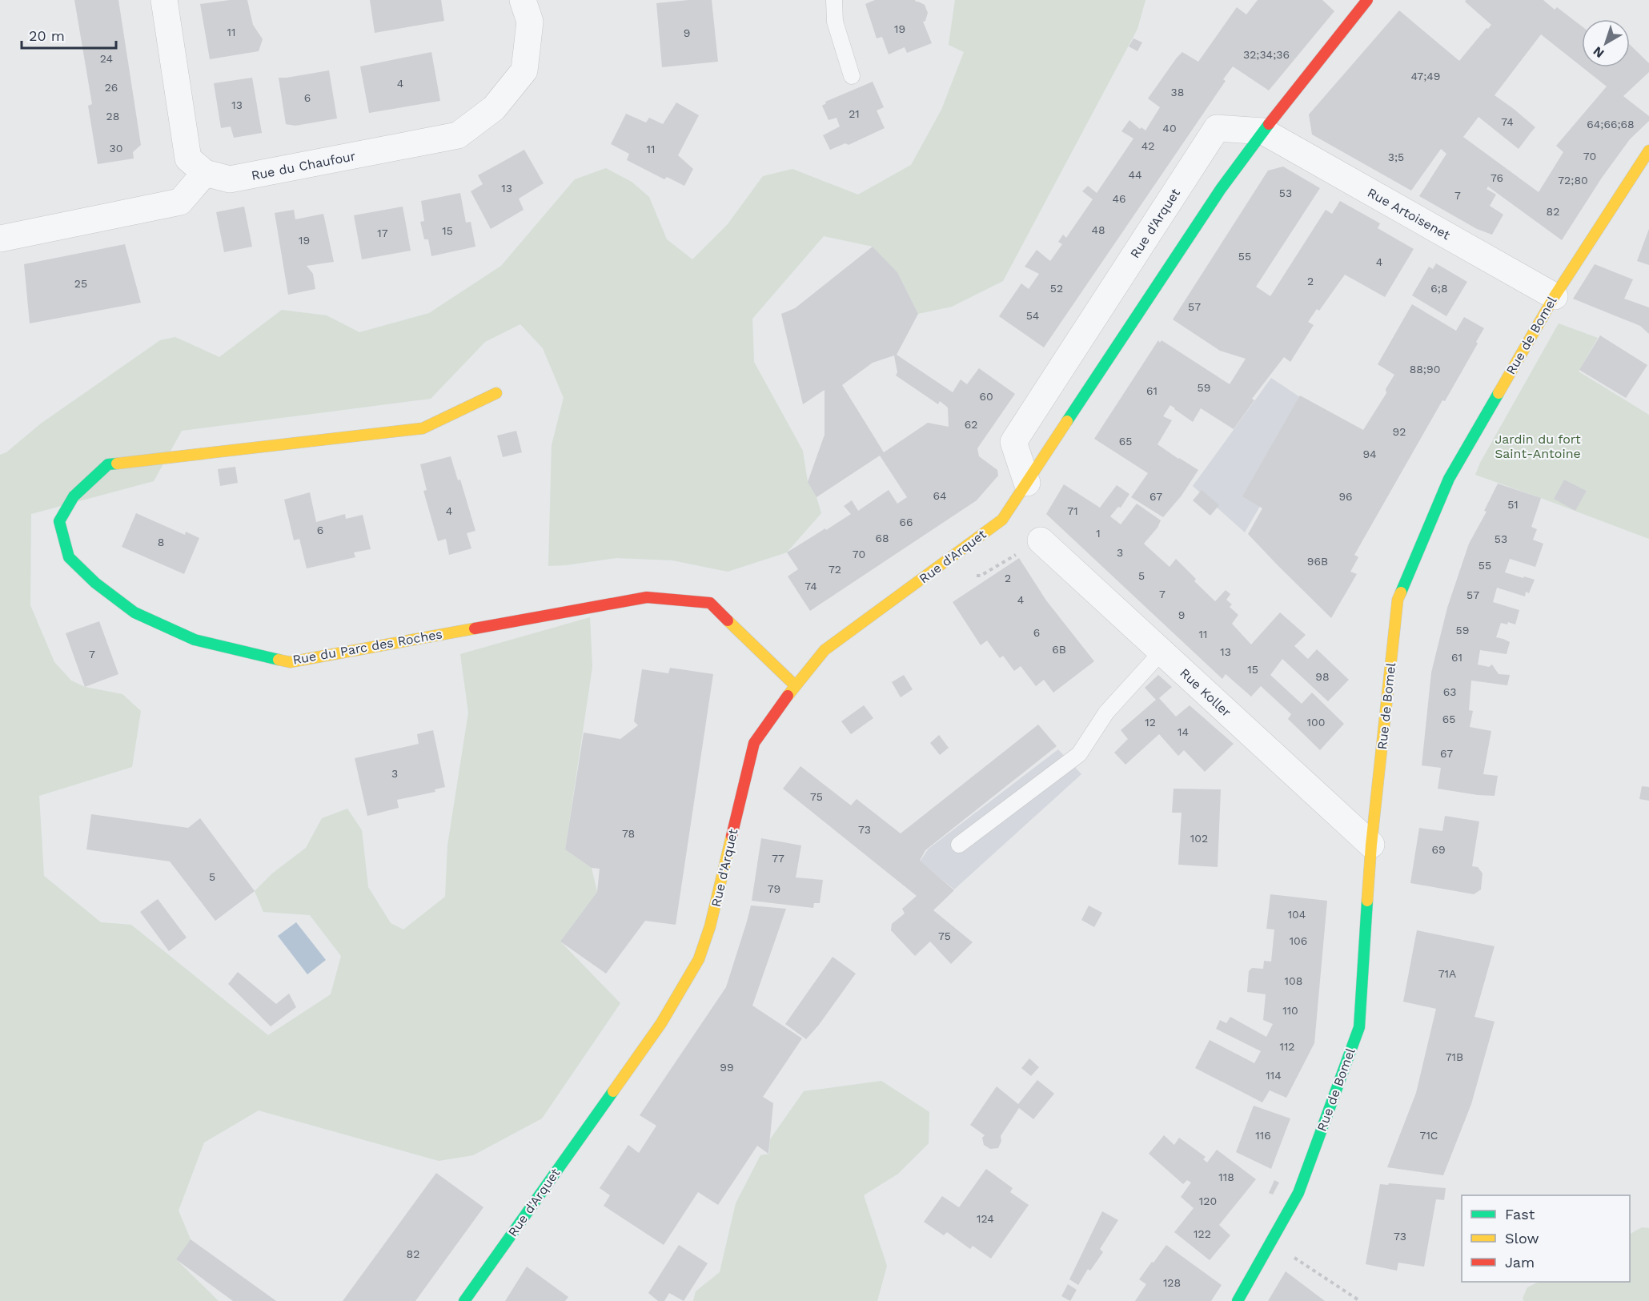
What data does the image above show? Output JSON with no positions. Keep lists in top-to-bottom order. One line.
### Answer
{"streets":{"street":["Rue du Chaufour","Rue Artoisenet","Rue d'Arquet","Rue de Bomel","Rue du Parc des Roches","Rue Koller"]},"crossings":[["Rue Artoisenet","Rue d'Arquet"],["Rue Artoisenet","Rue de Bomel"],["Rue d'Arquet","Rue du Parc des Roches"],["Rue de Bomel","Rue Koller"]],"parks":["Jardin du fort Saint-Antoine"],"house_numbers":["19","11","9","32;34;36","24","47;49","4","26","38","6","13","21","28","74","64;66;68","40","42","30","11","70","3;5","44","76","72;80","13","53","7","46","82","48","15","17","19","55","4","2","25","52","6;8","57","54","88;90","59","61","60","62","92","65","94","64","67","96","51","4","71","66","6","1","68","53","8","3","70","96B","55","72","5","2","74","7","57","4","9","59","6","11","6B","13","7","61","15","98","63","65","12","100","14","67","3","75","73","78","102","69","77","5","79","104","75","106","71A","108","110","112","71B","99","114","116","71C","118","120","124","122","73","82","128"],"legend":["Fast","Slow","Jam"],"scale_bar":"20 m","north":"bottom left"}
